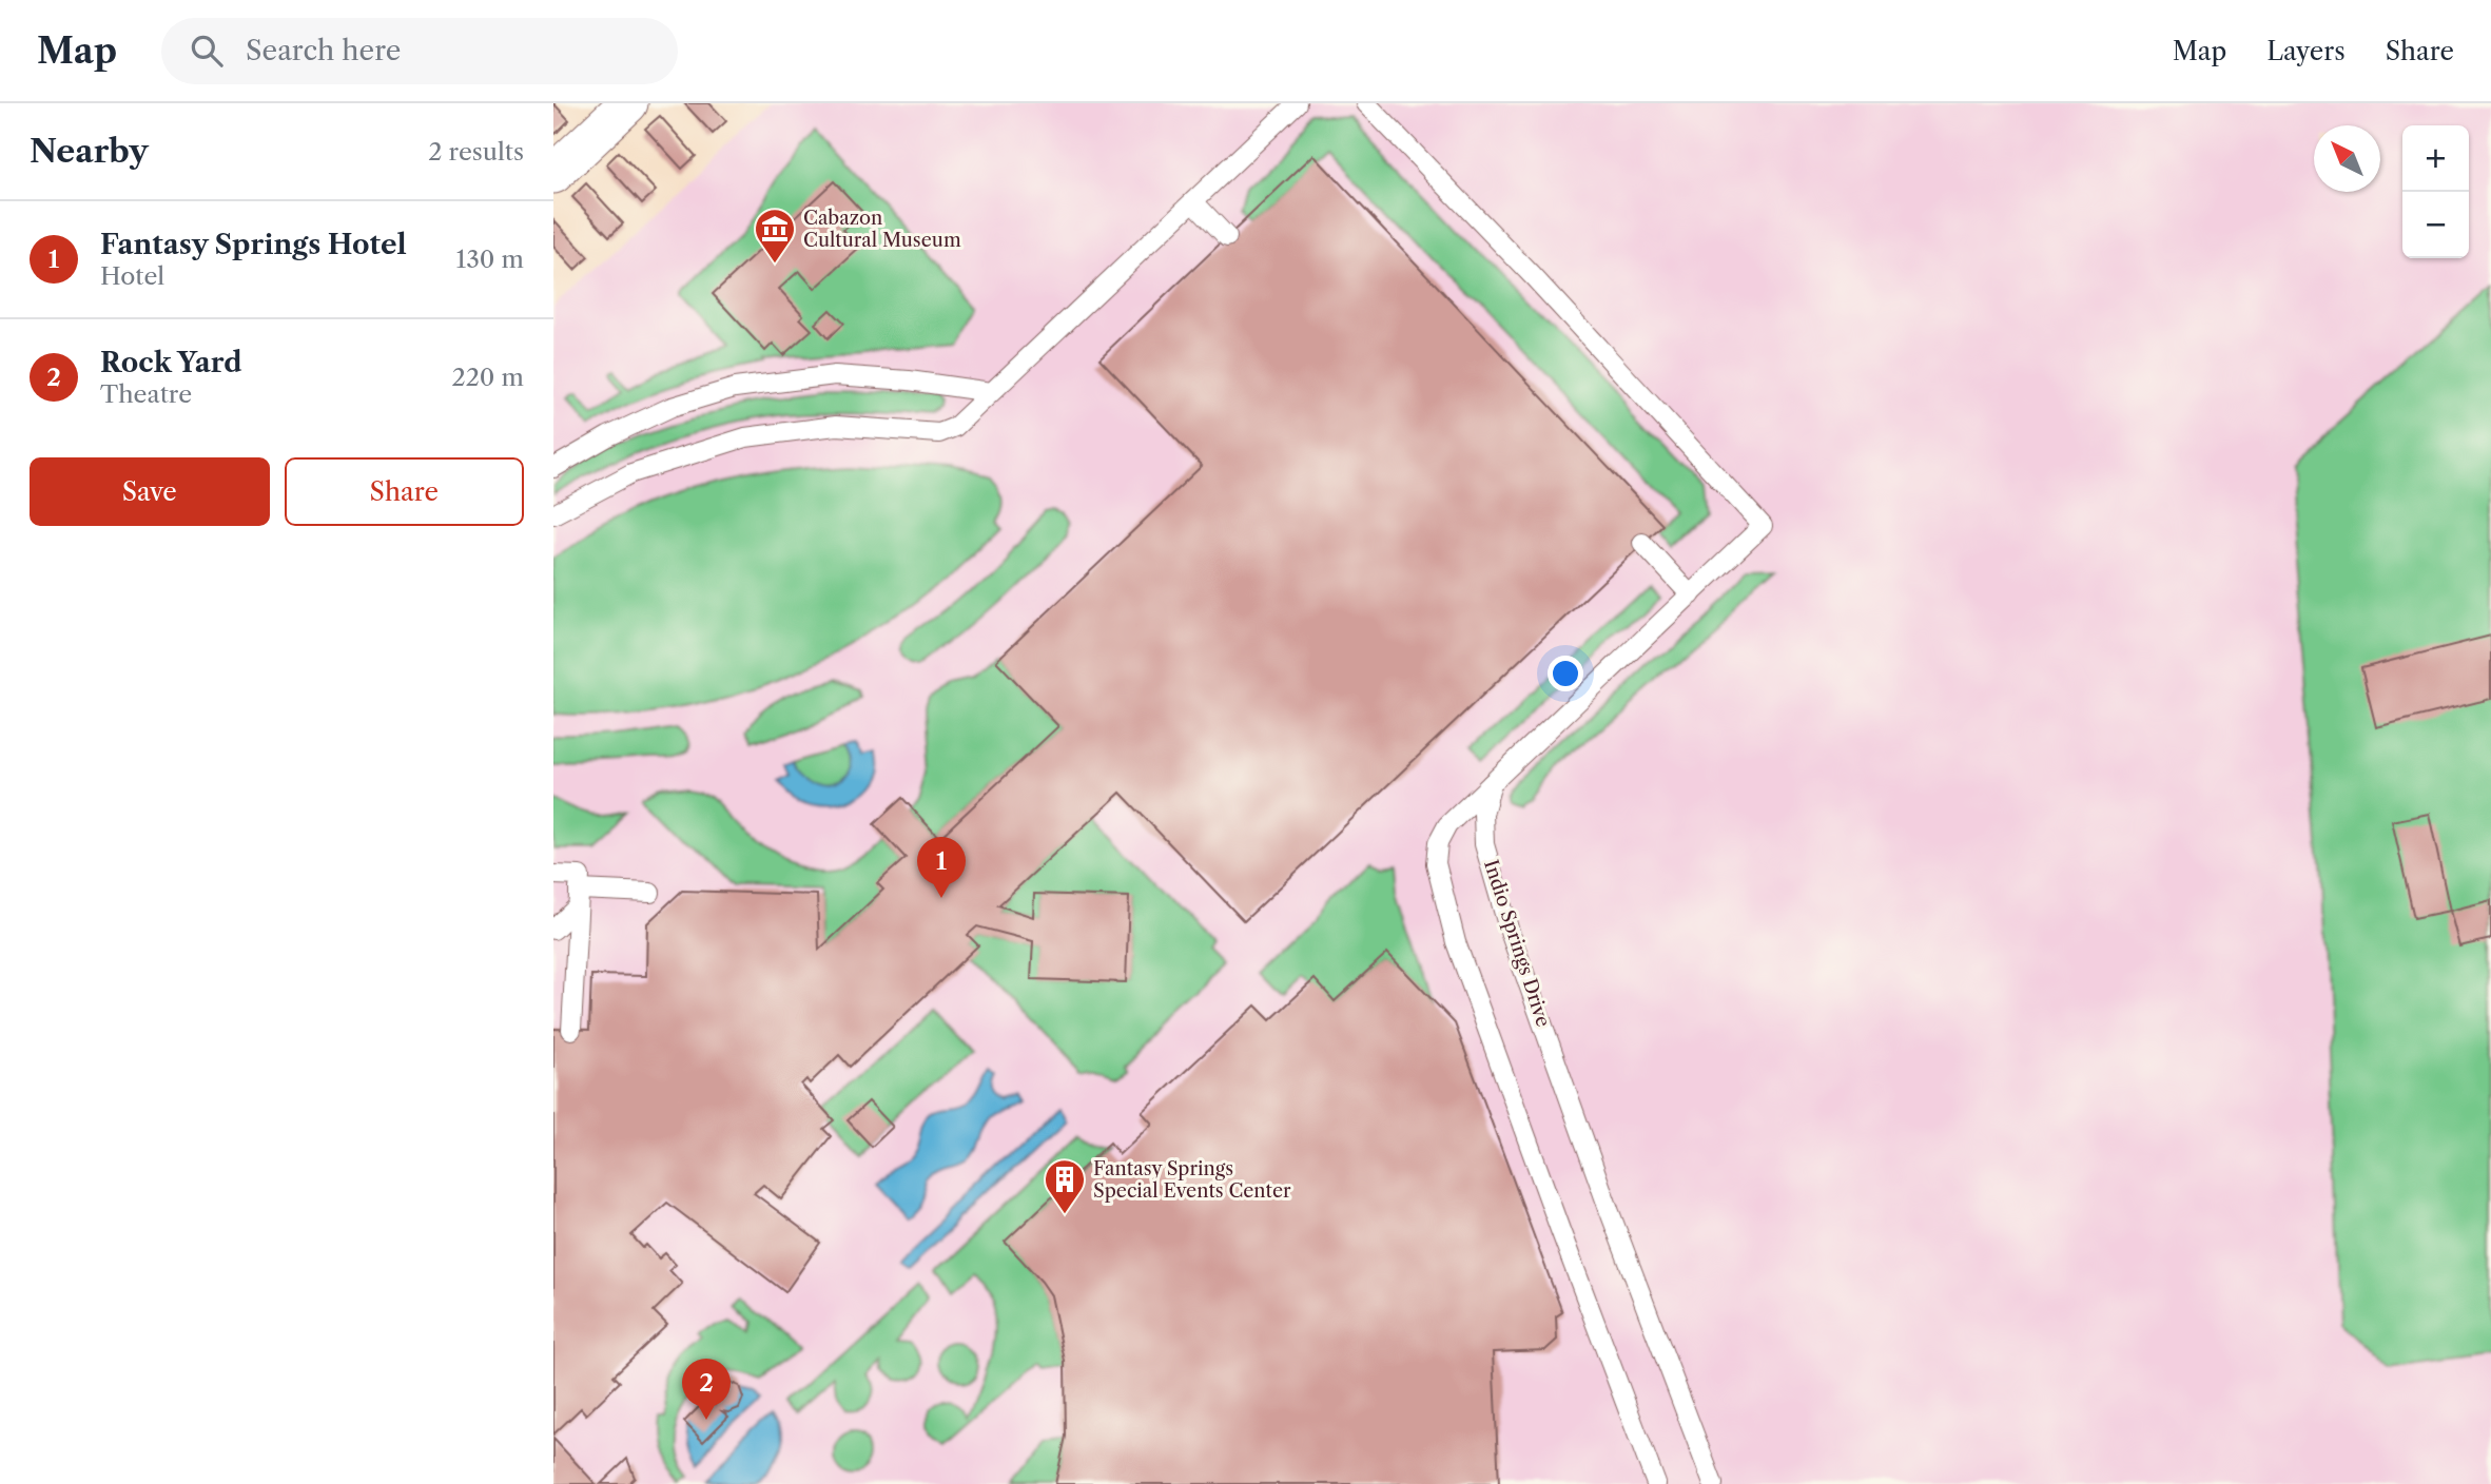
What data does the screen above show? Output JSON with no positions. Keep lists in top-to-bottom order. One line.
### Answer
{"streets":{"lane":["Indio Springs Drive"]},"places":{"museum":["Cabazon Cultural Museum"],"building":["Fantasy Springs Special Events Center"]},"north":"top left","page":{"header":"Map","search":"Search here","nav":["Map","Layers","Share"],"heading":["Nearby","2 results"],"map_buttons":["+","−"],"list":[{"mark":"1","name":"Fantasy Springs Hotel","note":"Hotel","value":"130 m"},{"mark":"2","name":"Rock Yard","note":"Theatre","value":"220 m"}],"buttons":["Save","Share"],"pins":["1","2"]}}
